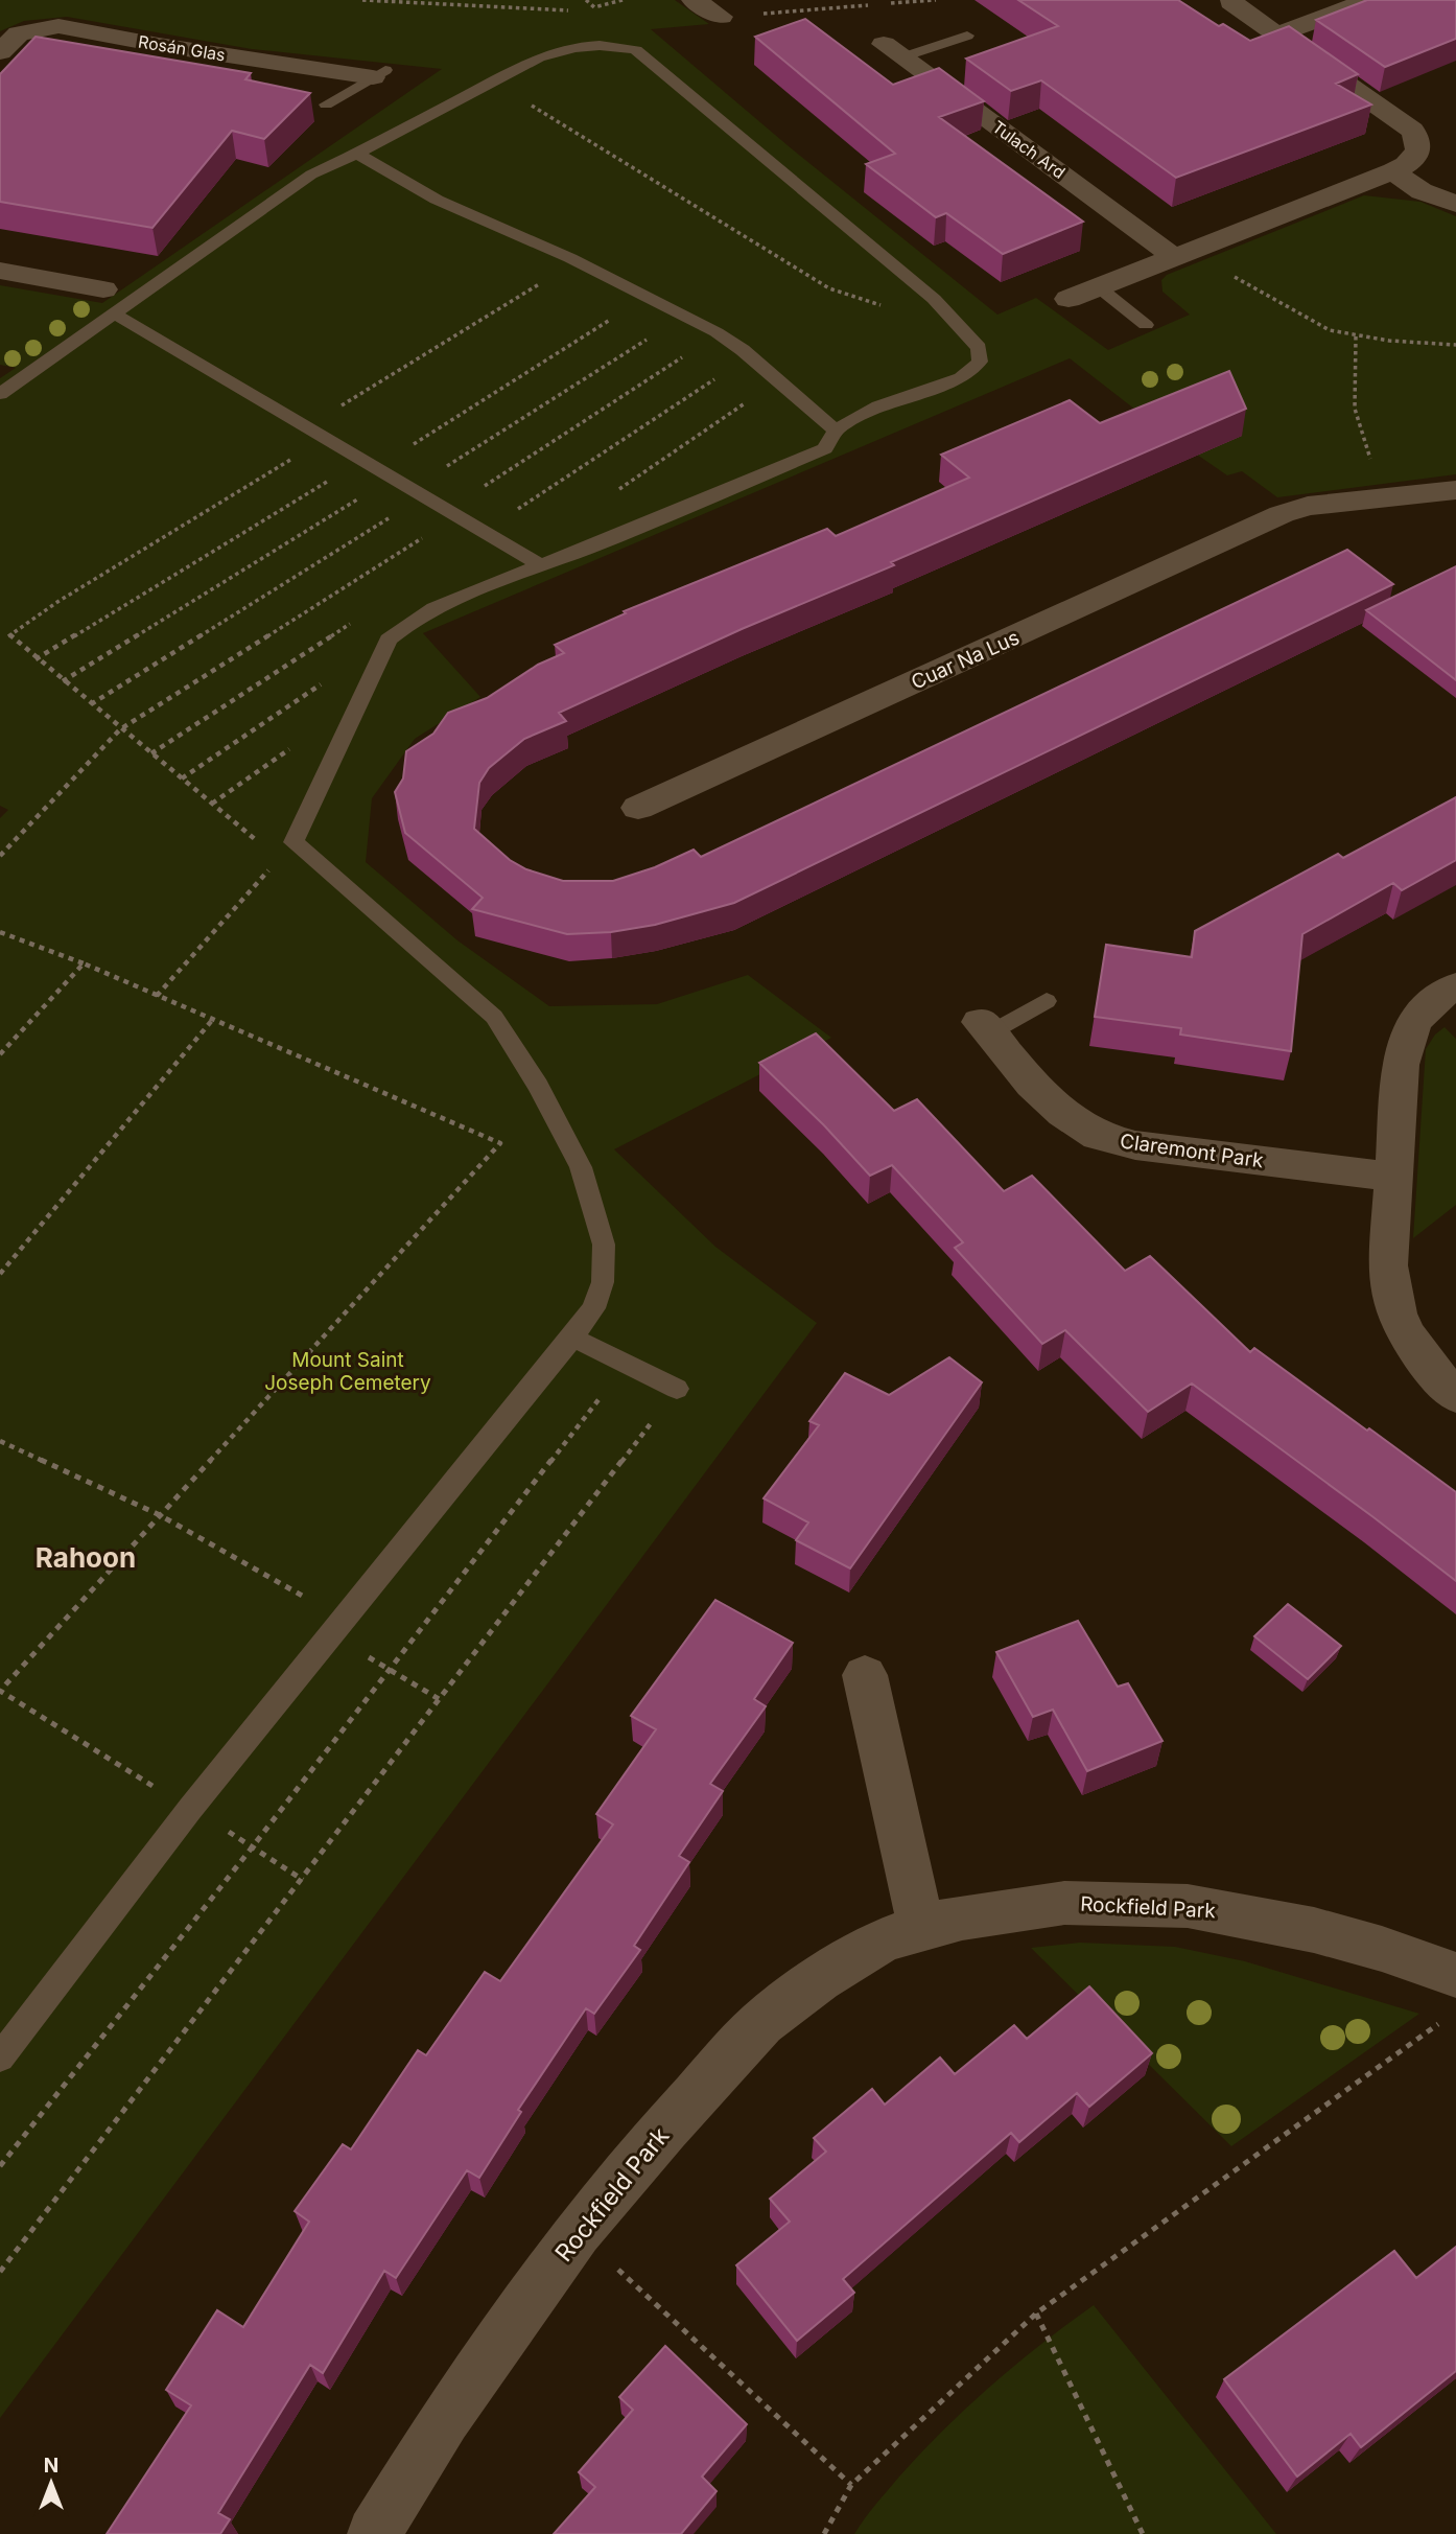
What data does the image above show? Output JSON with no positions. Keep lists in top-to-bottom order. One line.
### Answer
{"streets":{"street":["Rosán Glas","Tulach Ard","Cuar Na Lus","Claremont Park","Rockfield Park"]},"districts":["Rahoon"],"parks":["Mount Saint Joseph Cemetery"],"north":"top"}
